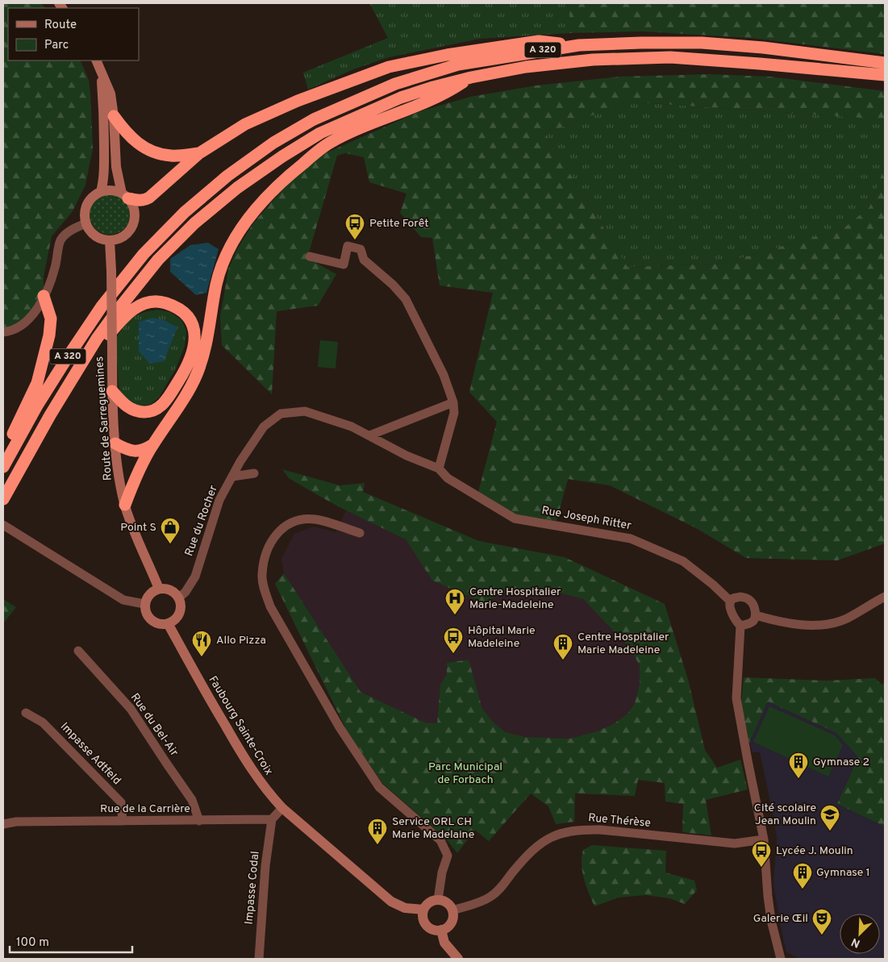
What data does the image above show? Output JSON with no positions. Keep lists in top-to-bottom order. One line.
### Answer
{"streets":{"highway":["A 320"],"main road":["Route de Sarreguemines","Faubourg Sainte-Croix"],"street":["Rue Joseph Ritter","Rue du Rocher","Rue du Bel-Air","Impasse Adtfeld","Rue de la Carrière","Rue Thérèse","Impasse Codal"]},"crossings":[["Route de Sarreguemines","Rue du Rocher"],["Route de Sarreguemines","Faubourg Sainte-Croix"],["Rue Joseph Ritter","Rue du Rocher"],["Rue du Rocher","Faubourg Sainte-Croix"],["Rue du Bel-Air","Rue de la Carrière"],["Faubourg Sainte-Croix","Rue Thérèse"],["Impasse Adtfeld","Rue de la Carrière"],["Rue de la Carrière","Impasse Codal"]],"parks":["Parc Municipal de Forbach"],"places":{"bus stop":["Petite Forêt","Hôpital Marie Madeleine","Lycée J. Moulin"],"shop":["Point S"],"hospital":["Centre Hospitalier Marie-Madeleine"],"restaurant":["Allo Pizza"],"building":["Centre Hospitalier Marie Madeleine","Gymnase 2","Service ORL CH Marie Madelaine","Gymnase 1"],"school or university":["Cité scolaire Jean Moulin"],"theatre":["Galerie Œil"]},"legend":["Route","Parc"],"scale_bar":"100 m","north":"bottom left"}
